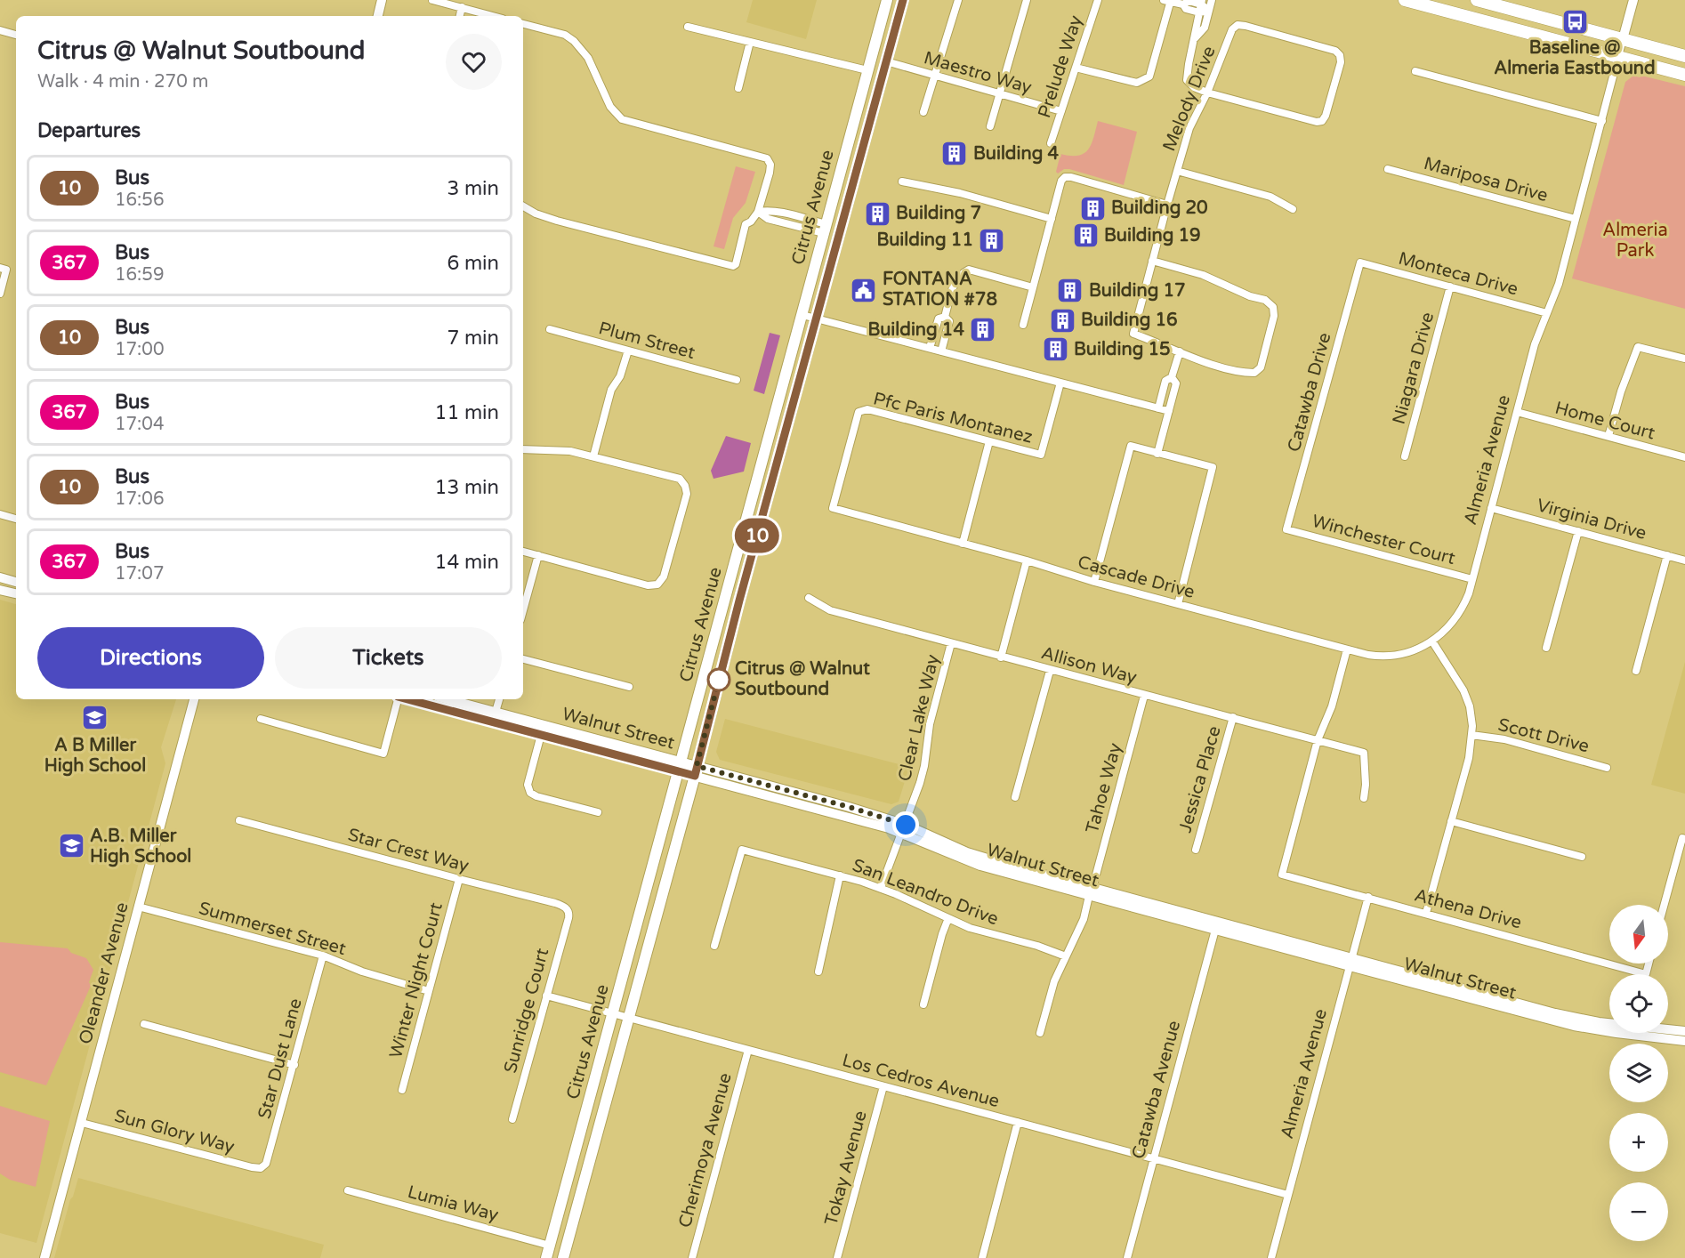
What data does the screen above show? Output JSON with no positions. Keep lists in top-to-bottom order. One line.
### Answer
{"streets":{"main road":["Citrus Avenue"],"street":["Prelude Way","Maestro Way","Melody Drive","Mariposa Drive","Monteca Drive","Plum Street","Niagara Drive","Catawba Drive","Pfc Paris Montanez","Home Court","Almeria Avenue","Virginia Drive","Winchester Court","Cascade Drive","Allison Way","Clear Lake Way","Walnut Street","Scott Drive","Jessica Place","Tahoe Way","Star Crest Way","San Leandro Drive","Athena Drive","Summerset Street","Oleander Avenue","Winter Night Court","Sunridge Court","Star Dust Lane","Los Cedros Avenue","Catawba Avenue","Sun Glory Way","Cherimoya Avenue","Tokay Avenue","Lumia Way"]},"crossings":[["Prelude Way","Maestro Way"],["Maestro Way","Citrus Avenue"],["Mariposa Drive","Almeria Avenue"],["Citrus Avenue","Walnut Street"],["Citrus Avenue","Los Cedros Avenue"],["Citrus Avenue","Lumia Way"],["Monteca Drive","Niagara Drive"],["Monteca Drive","Catawba Drive"],["Monteca Drive","Almeria Avenue"],["Catawba Drive","Winchester Court"],["Pfc Paris Montanez","Cascade Drive"],["Home Court","Almeria Avenue"],["Almeria Avenue","Virginia Drive"],["Almeria Avenue","Winchester Court"],["Almeria Avenue","Cascade Drive"],["Almeria Avenue","Walnut Street"],["Almeria Avenue","Athena Drive"],["Almeria Avenue","Los Cedros Avenue"],["Allison Way","Clear Lake Way"],["Allison Way","Jessica Place"],["Allison Way","Tahoe Way"],["Allison Way","Athena Drive"],["Clear Lake Way","Walnut Street"],["Clear Lake Way","San Leandro Drive"],["Walnut Street","Tahoe Way"],["Walnut Street","Catawba Avenue"],["Tahoe Way","San Leandro Drive"],["Star Crest Way","Winter Night Court"],["Star Crest Way","Sunridge Court"],["Summerset Street","Oleander Avenue"],["Summerset Street","Winter Night Court"],["Summerset Street","Star Dust Lane"],["Oleander Avenue","Sun Glory Way"],["Sunridge Court","Los Cedros Avenue"],["Star Dust Lane","Sun Glory Way"],["Los Cedros Avenue","Catawba Avenue"],["Los Cedros Avenue","Cherimoya Avenue"],["Los Cedros Avenue","Tokay Avenue"]],"parks":["Almeria Park"],"places":{"bus stop":["Baseline @ Almeria Eastbound"],"building":["Building 4","Building 20","Building 7","Building 19","Building 11","Building 17","Building 16","Building 14","Building 15"],"public building":["FONTANA STATION #78"],"other":["Citrus @ Walnut Soutbound"],"school or university":["A B Miller High School","A.B. Miller High School"]},"lines":["bus line 10"],"north":"bottom","page":{"on_map":"10","heading":[["Citrus @ Walnut Soutbound","Walk · 4 min · 270 m"],"Departures"],"list":[{"mark":"10","name":"Bus","note":"16:56","value":"3 min"},{"mark":"367","name":"Bus","note":"16:59","value":"6 min"},{"mark":"10","name":"Bus","note":"17:00","value":"7 min"},{"mark":"367","name":"Bus","note":"17:04","value":"11 min"},{"mark":"10","name":"Bus","note":"17:06","value":"13 min"},{"mark":"367","name":"Bus","note":"17:07","value":"14 min"}],"buttons":["Directions","Tickets"],"map_buttons":["+","−"]}}
